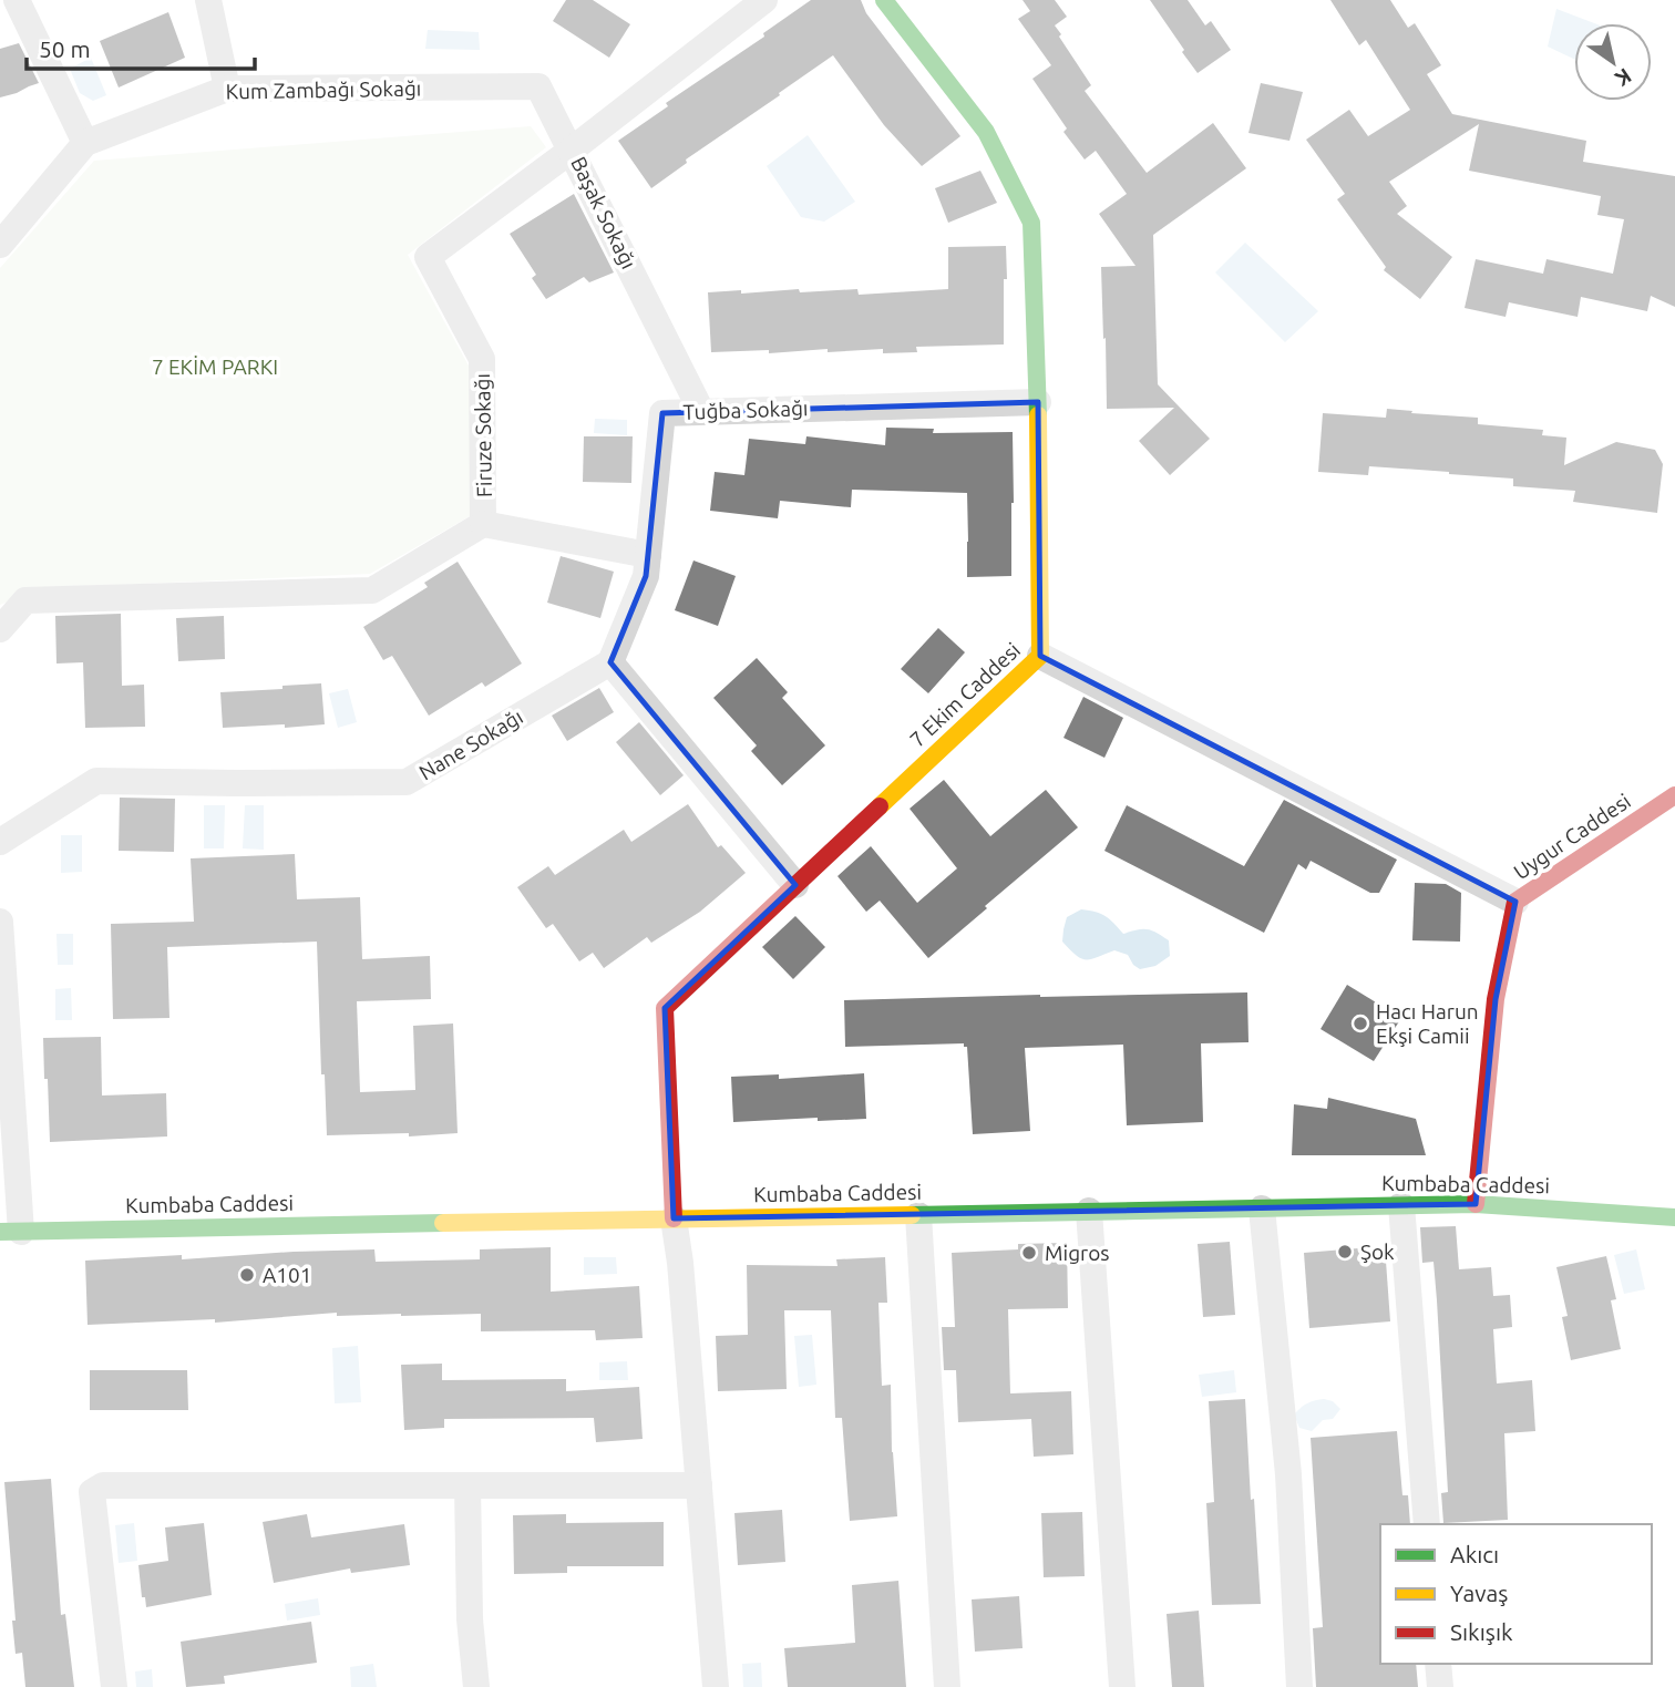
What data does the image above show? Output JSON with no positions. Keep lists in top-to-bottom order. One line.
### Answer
{"streets":{"street":["Kum Zambağı Sokağı","Başak Sokağı","Tuğba Sokağı","Firuze Sokağı","7 Ekim Caddesi","Nane Sokağı","Uygur Caddesi","Kumbaba Caddesi"]},"crossings":[["Kum Zambağı Sokağı","Başak Sokağı"],["Kum Zambağı Sokağı","Firuze Sokağı"],["Başak Sokağı","Tuğba Sokağı"],["Başak Sokağı","Firuze Sokağı"],["Tuğba Sokağı","7 Ekim Caddesi"],["Tuğba Sokağı","Nane Sokağı"],["7 Ekim Caddesi","Kumbaba Caddesi"],["Uygur Caddesi","Kumbaba Caddesi"]],"parks":["7 EKİM PARKI"],"places":["Hacı Harun Ekşi Camii","Şok","Migros","A101"],"legend":["Akıcı","Yavaş","Sıkışık"],"scale_bar":"50 m","north":"bottom right"}
